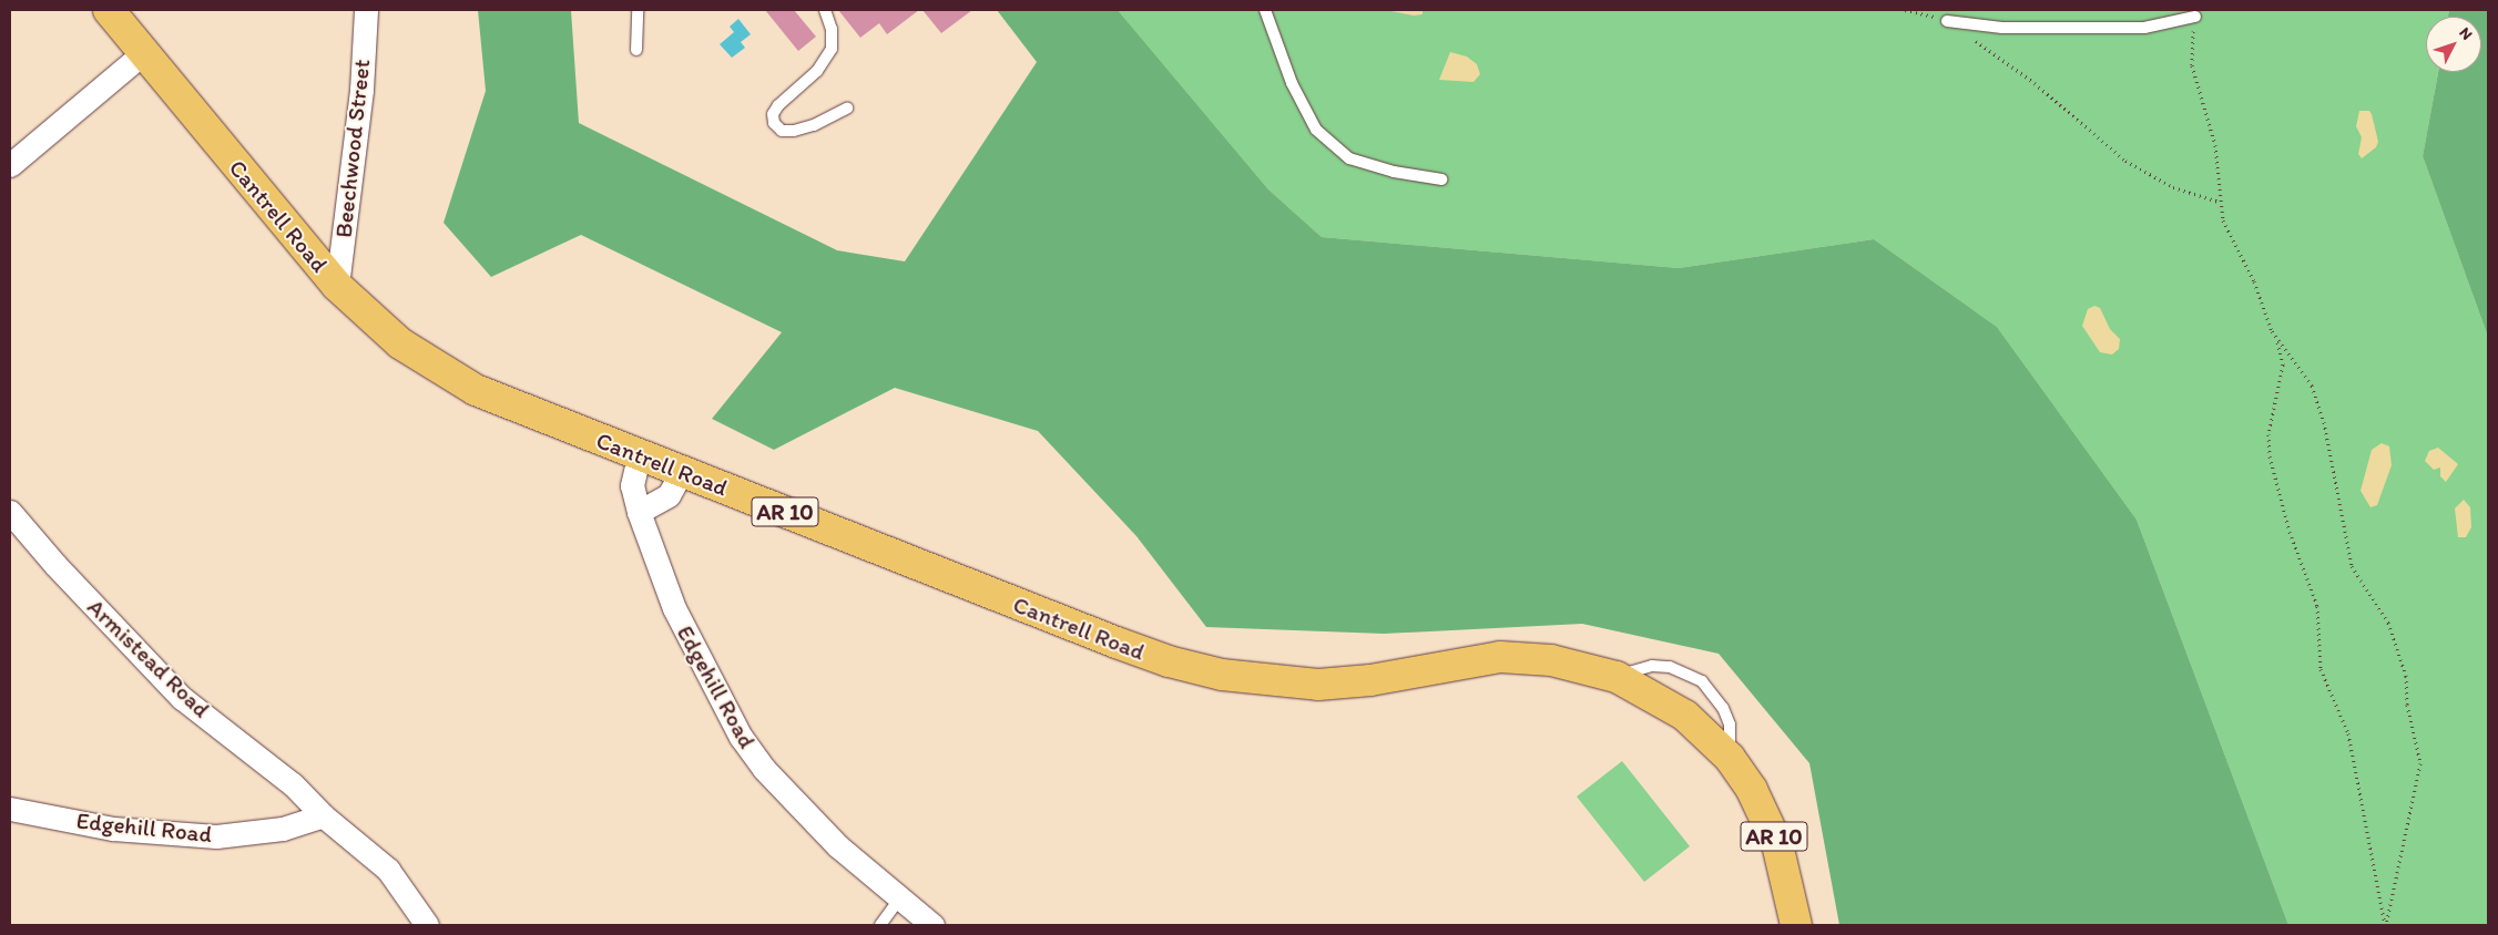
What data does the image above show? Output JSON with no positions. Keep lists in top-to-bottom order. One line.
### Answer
{"streets":{"main road":["Cantrell Road","AR 10"],"street":["Beechwood Street","Armistead Road","Edgehill Road"]},"crossings":[["Beechwood Street","Cantrell Road"],["Cantrell Road","Edgehill Road"],["Armistead Road","Edgehill Road"]],"north":"top right"}
